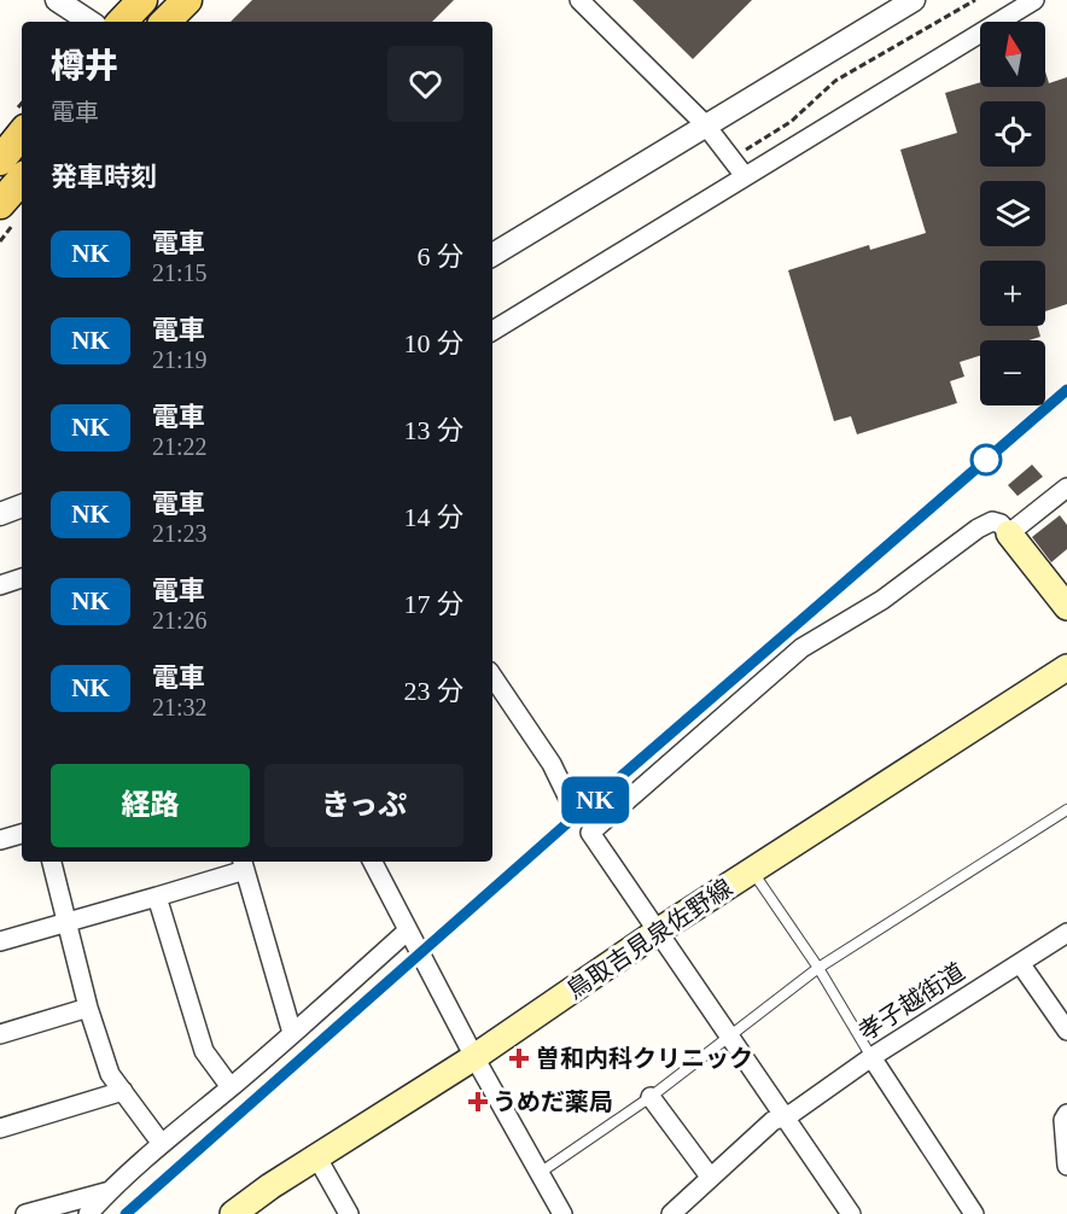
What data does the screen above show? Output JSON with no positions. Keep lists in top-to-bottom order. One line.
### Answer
{"streets":{"main road":["鳥取吉見泉佐野線"],"street":["孝子越街道"]},"places":{"health":["曽和内科クリニック","うめだ薬局"]},"north":"top","page":{"on_map":"NK","map_buttons":["+","−"],"heading":[["樽井","電車"],"発車時刻"],"list":[{"mark":"NK","name":"電車","note":"21:15","value":"6 分"},{"mark":"NK","name":"電車","note":"21:19","value":"10 分"},{"mark":"NK","name":"電車","note":"21:22","value":"13 分"},{"mark":"NK","name":"電車","note":"21:23","value":"14 分"},{"mark":"NK","name":"電車","note":"21:26","value":"17 分"},{"mark":"NK","name":"電車","note":"21:32","value":"23 分"}],"buttons":["経路","きっぷ"]}}
